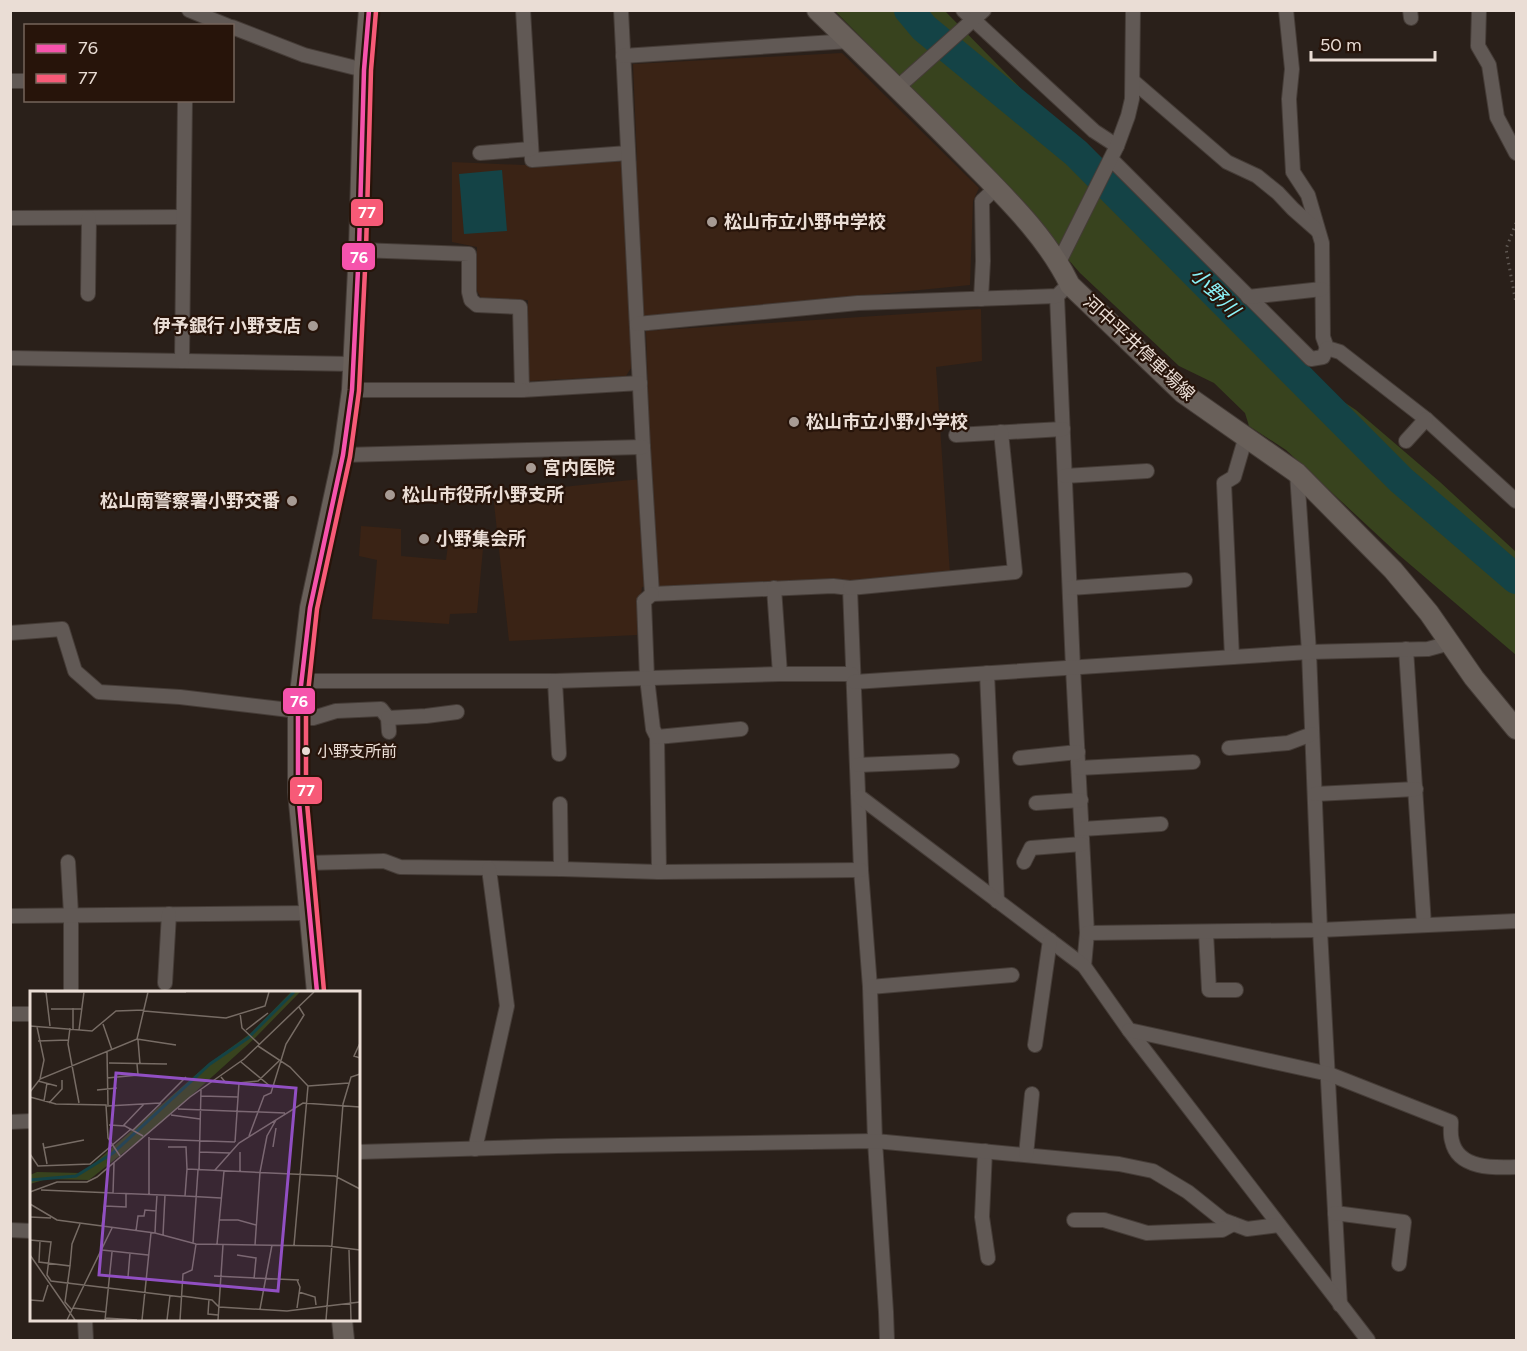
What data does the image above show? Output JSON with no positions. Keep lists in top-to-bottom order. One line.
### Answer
{"streets":{"main road":["河中平井停車場線"]},"water":["小野川"],"places":["松山市立小野中学校","伊予銀行 小野支店","松山市立小野小学校","宮内医院","松山市役所小野支所","松山南警察署小野交番","小野集会所","小野支所前"],"lines":["transit line 76","transit line 77"],"legend":["76","77"],"scale_bar":"50 m"}
